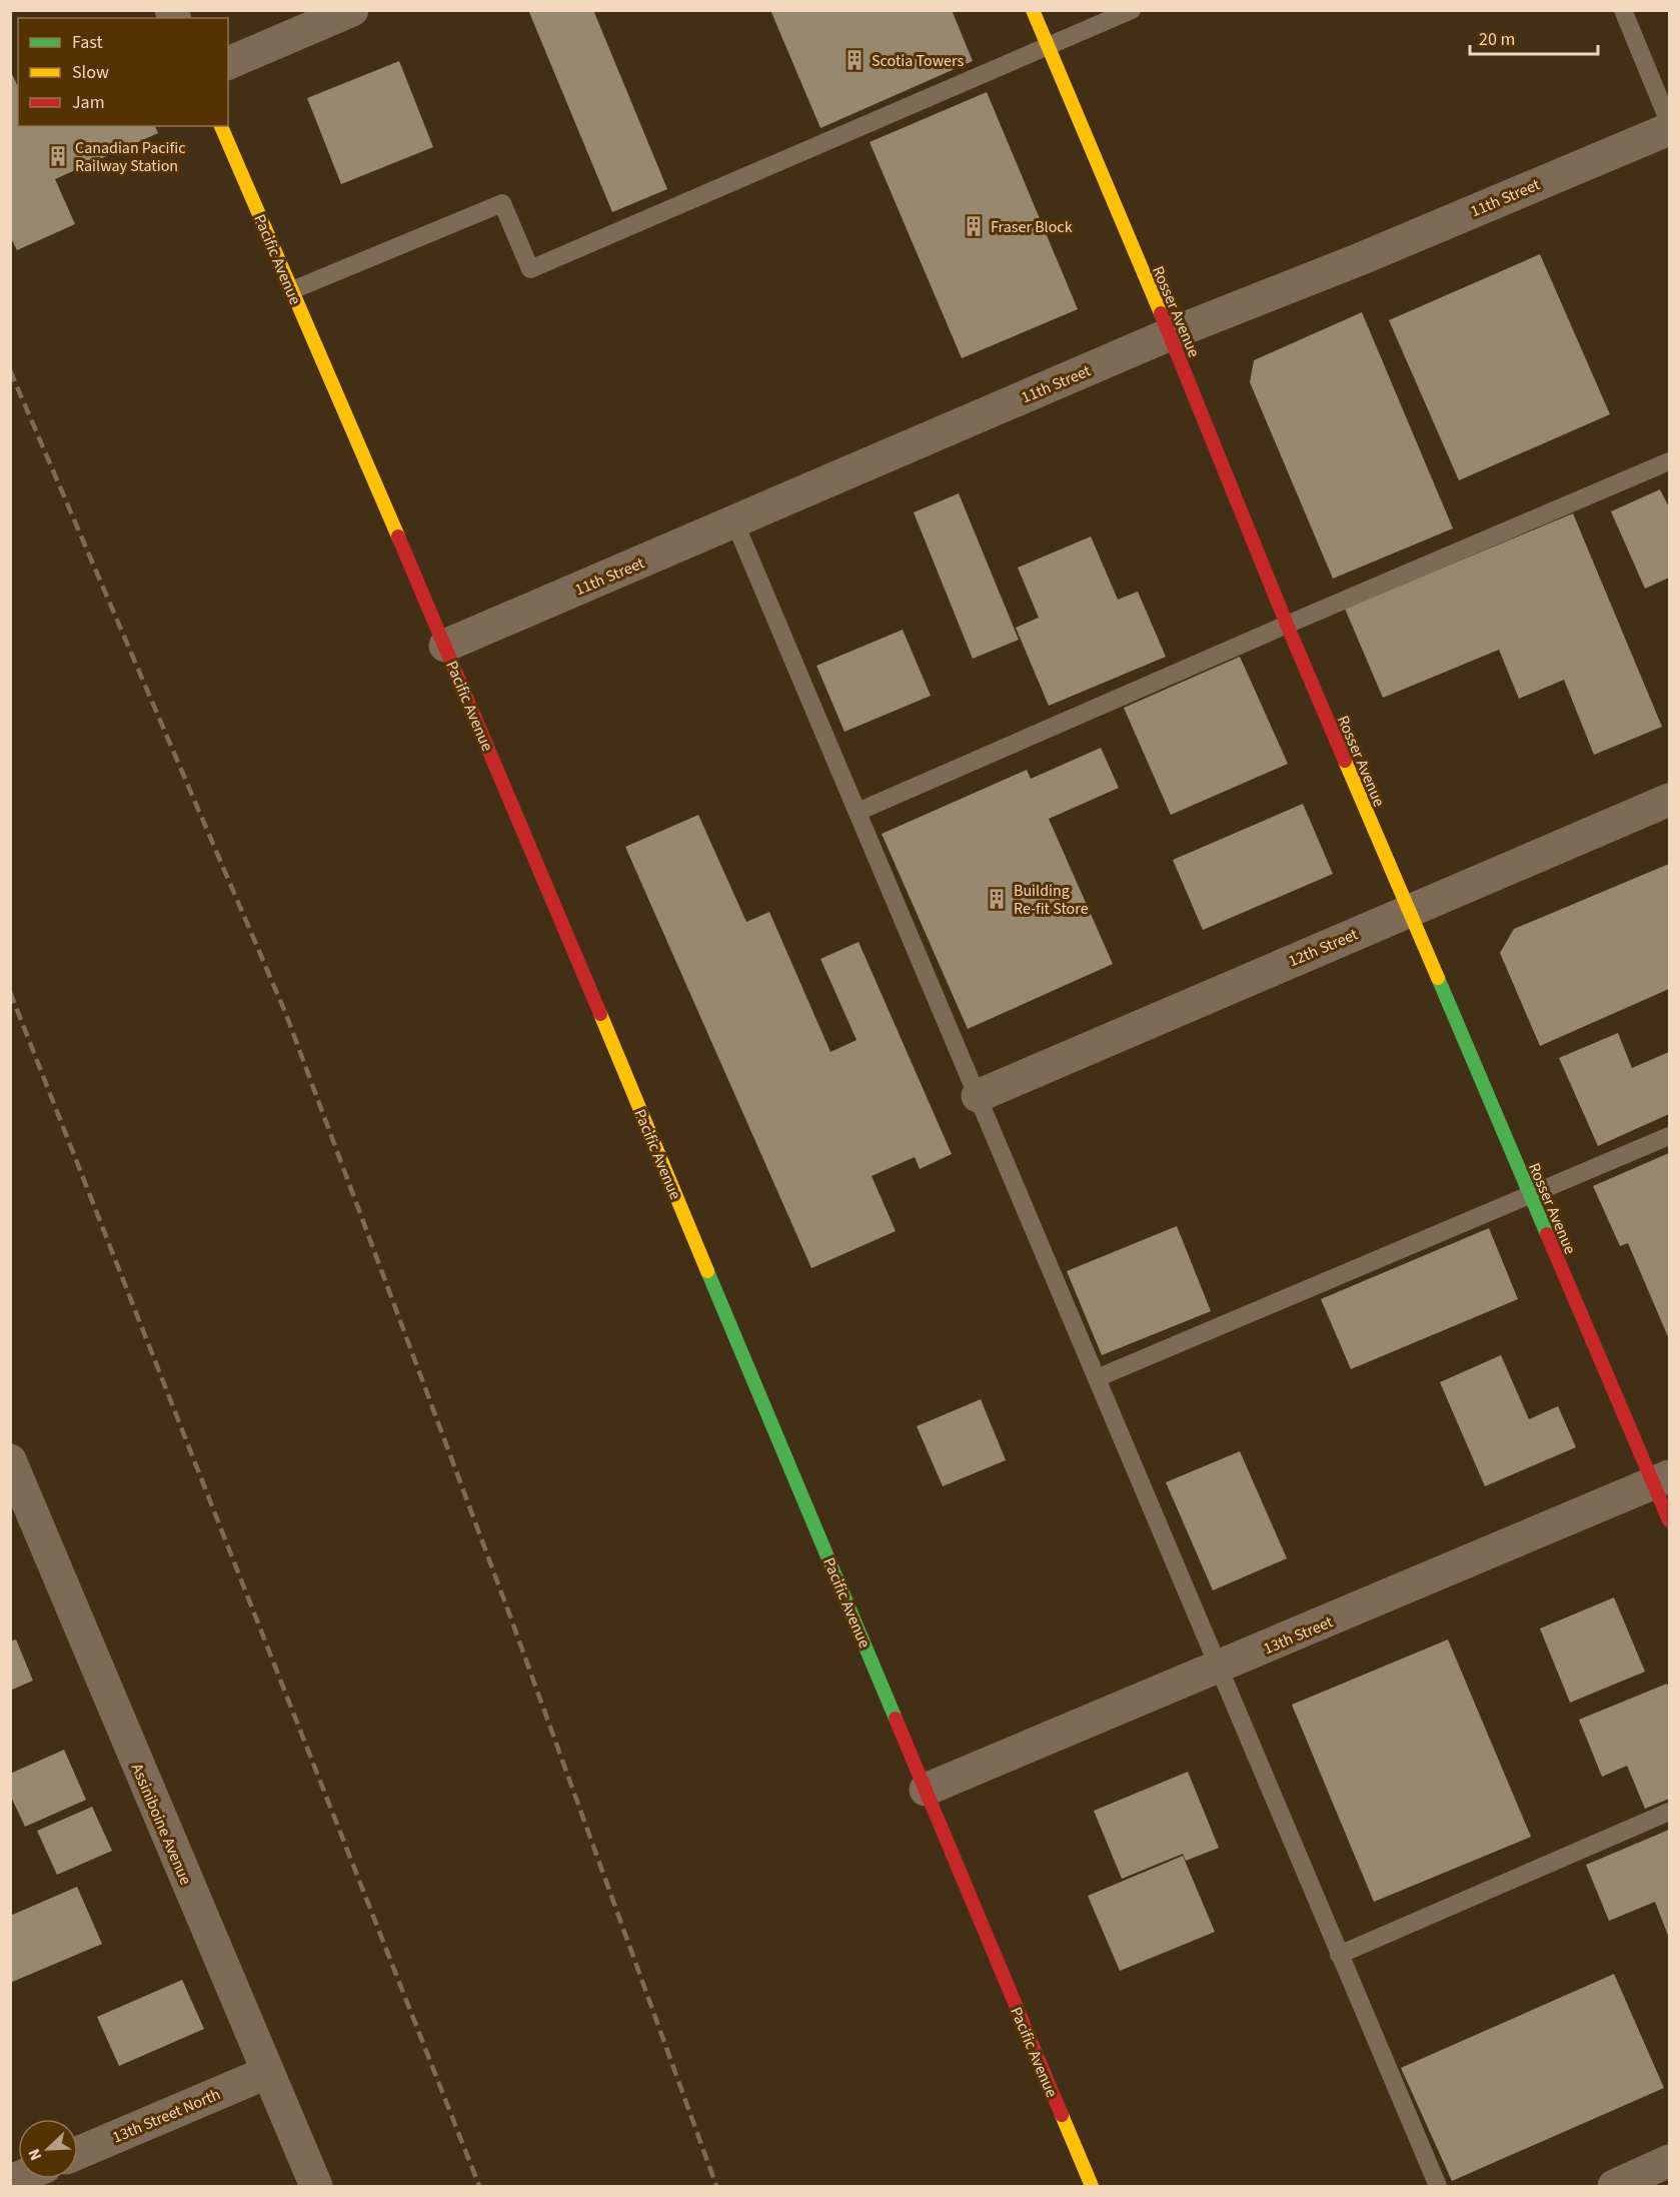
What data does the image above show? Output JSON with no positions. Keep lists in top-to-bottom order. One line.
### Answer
{"streets":{"street":["11th Street","Pacific Avenue","Rosser Avenue","12th Street","13th Street","Assiniboine Avenue","13th Street North"]},"crossings":[["11th Street","Pacific Avenue"],["11th Street","Rosser Avenue"],["Pacific Avenue","13th Street"],["Rosser Avenue","12th Street"],["Rosser Avenue","13th Street"],["Assiniboine Avenue","13th Street North"]],"places":{"building":["Scotia Towers","Canadian Pacific Railway Station","Fraser Block","Building Re-fit Store"]},"legend":["Fast","Slow","Jam"],"scale_bar":"20 m","north":"bottom left"}
